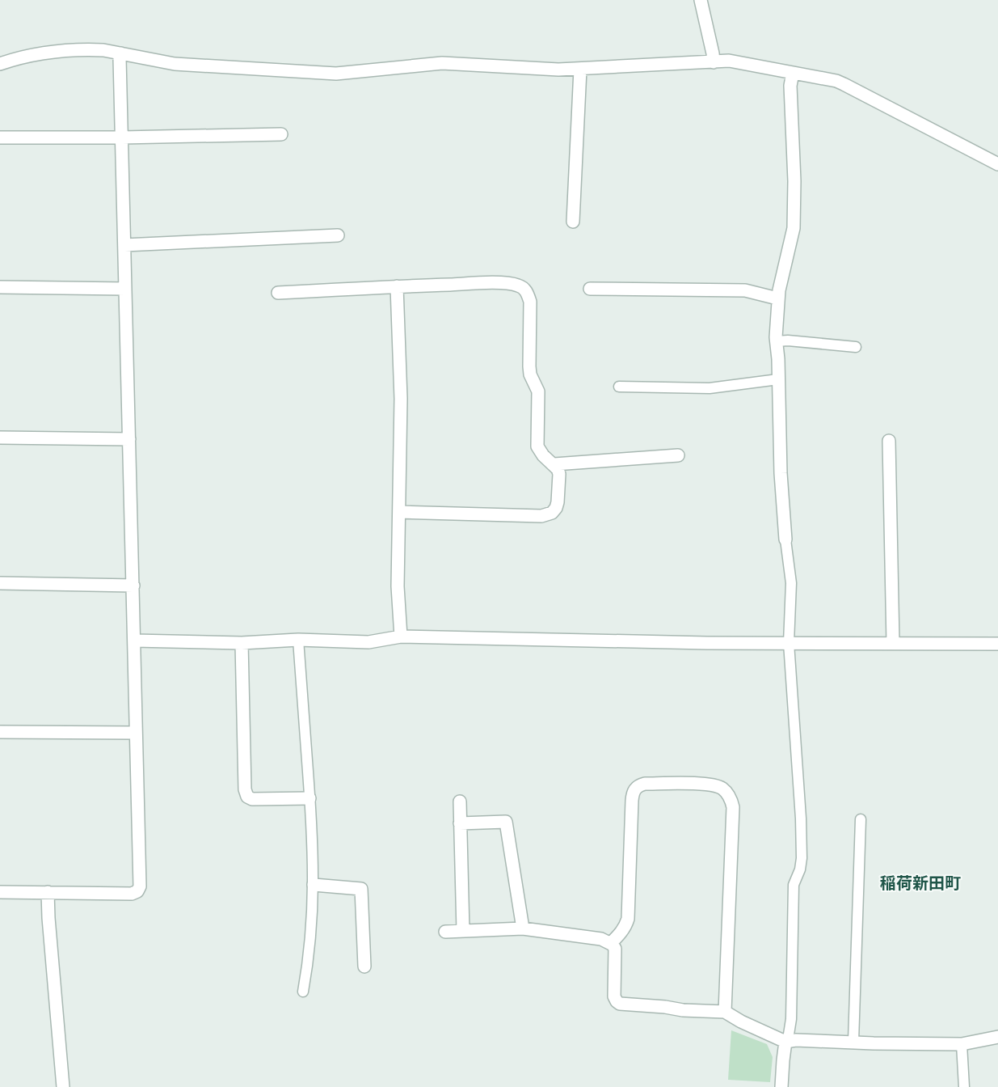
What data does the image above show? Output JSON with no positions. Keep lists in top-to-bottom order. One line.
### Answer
{"districts":["稲荷新田町"]}
